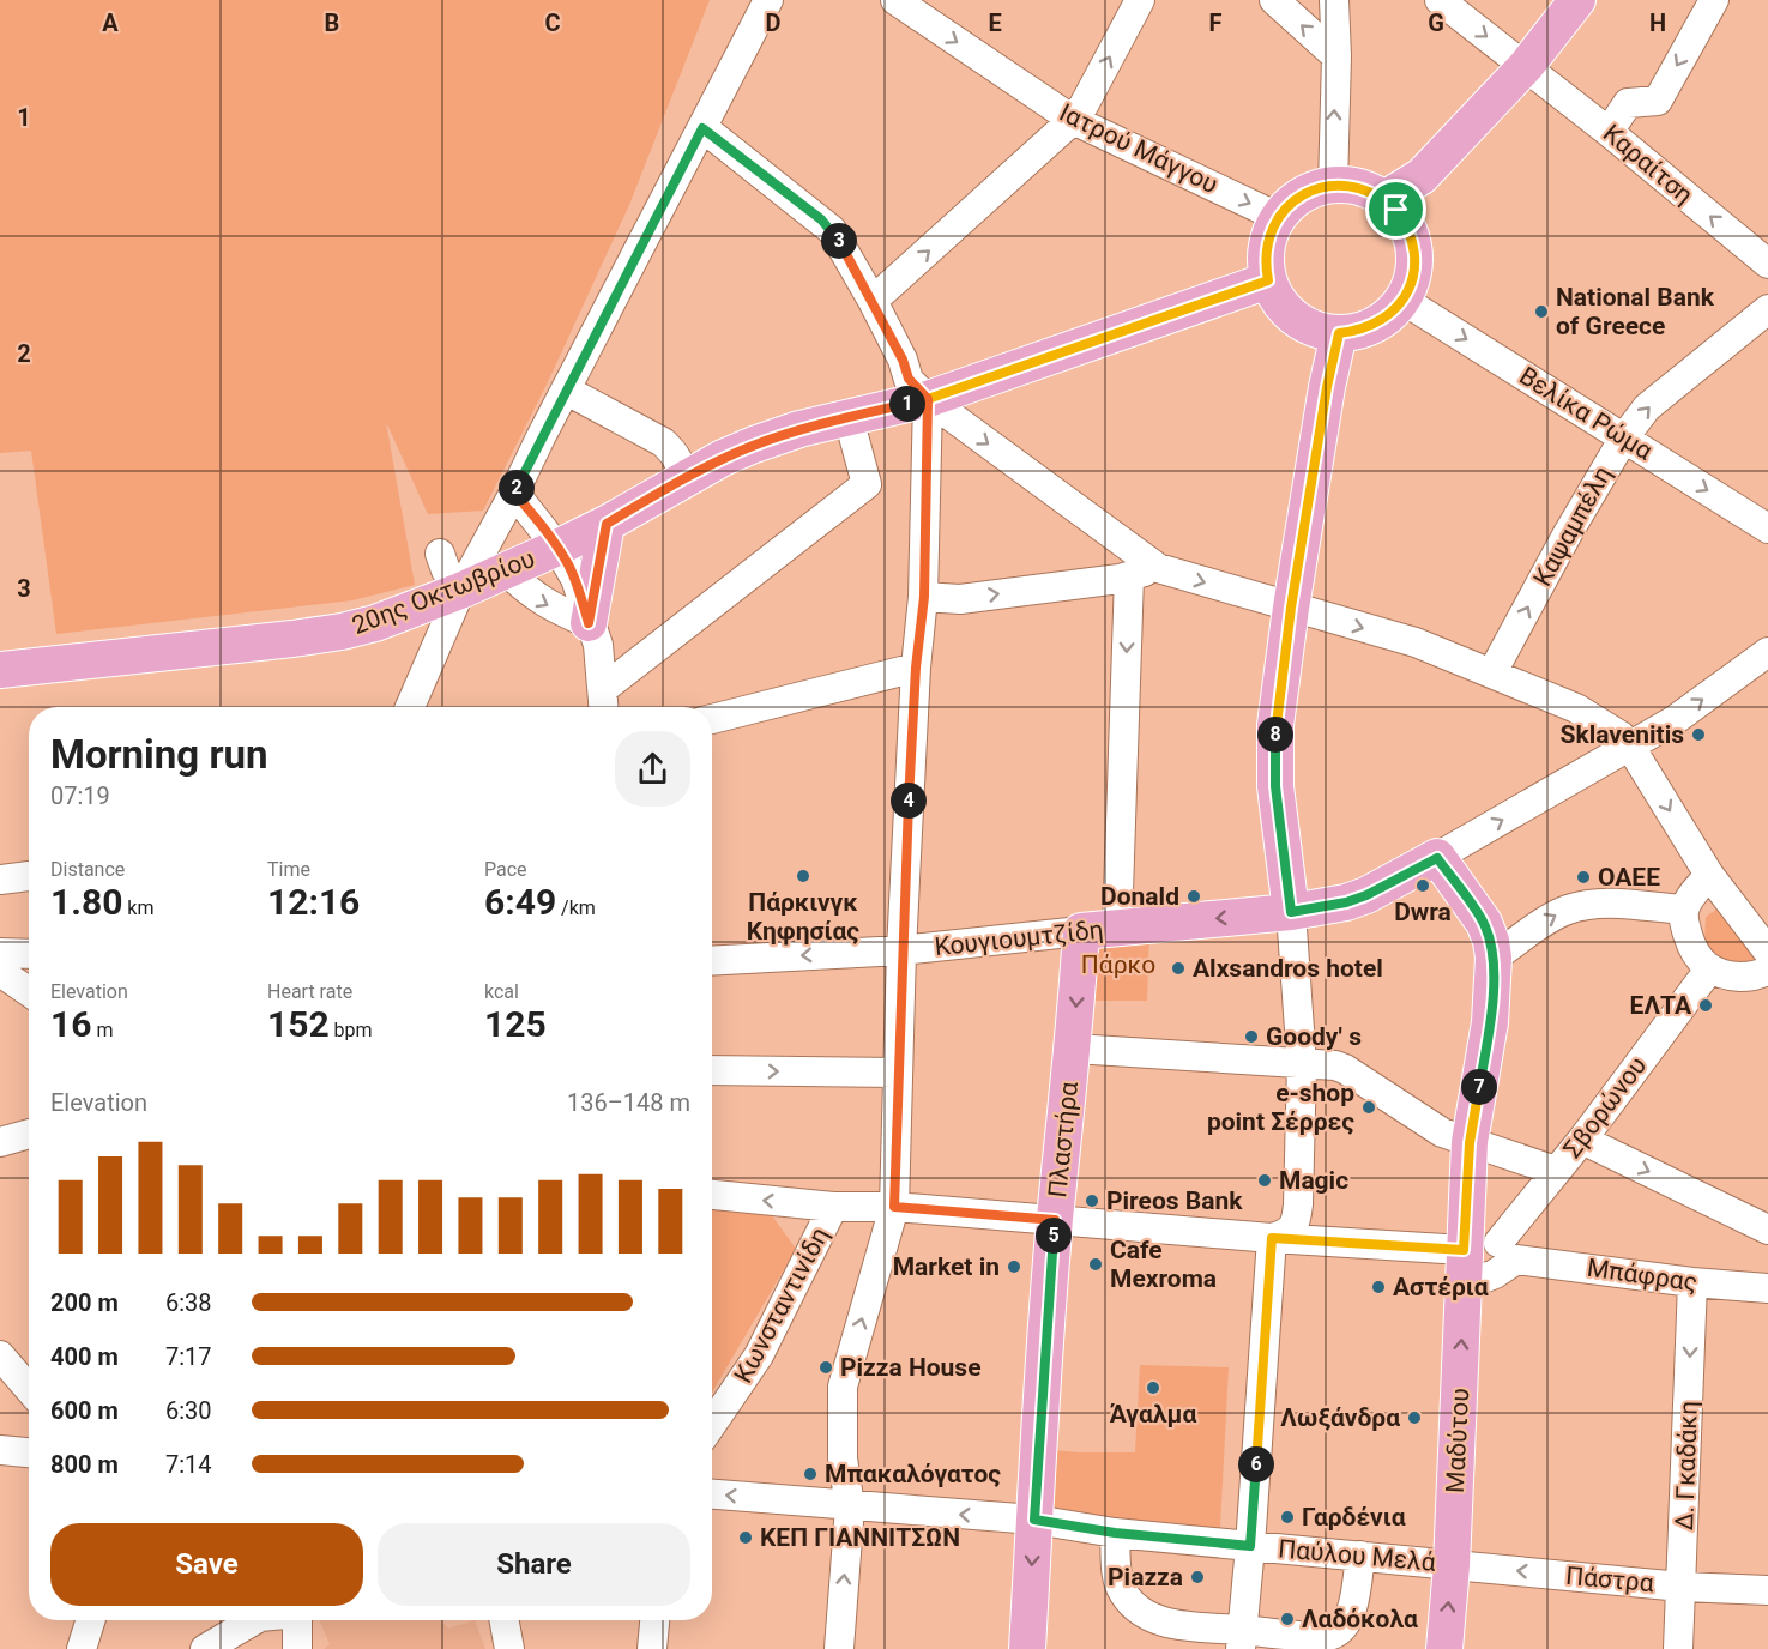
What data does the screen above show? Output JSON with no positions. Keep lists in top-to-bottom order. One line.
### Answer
{"streets":{"main road":["20ης Οκτωβρίου","Κουγιουμτζίδη","Πλαστήρα","Μαδύτου"],"street":["Ιατρού Μάγγου","Καραίτση","Βελίκα Ρώμα","Καψαμπέλη","Σβορώνου","Μπάφρας","Κωνσταντινίδη","Δ. Γκαδάκη","Παύλου Μελά","Πάστρα"]},"crossings":[["Ιατρού Μάγγου","Βελίκα Ρώμα"],["Ιατρού Μάγγου","20ης Οκτωβρίου"],["Βελίκα Ρώμα","Καψαμπέλη"],["Βελίκα Ρώμα","20ης Οκτωβρίου"],["Κουγιουμτζίδη","Πλαστήρα"],["Κουγιουμτζίδη","Μαδύτου"],["Σβορώνου","Μπάφρας"],["Πλαστήρα","Παύλου Μελά"],["Μπάφρας","Μαδύτου"],["Μπάφρας","Δ. Γκαδάκη"],["Μαδύτου","Παύλου Μελά"],["Μαδύτου","Πάστρα"],["Δ. Γκαδάκη","Πάστρα"],["Παύλου Μελά","Πάστρα"]],"one_way":["Βελίκα Ρώμα","Κουγιουμτζίδη","Μαδύτου","Δ. Γκαδάκη","Παύλου Μελά","Πάστρα"],"parks":["Πάρκο"],"places":["National Bank of Greece","Sklavenitis","Πάρκινγκ Κηφησίας","ΟΑΕΕ","Dwra","Donald","Alxsandros hotel","ΕΛΤΑ","Goody' s","e-shop point Σέρρες","Magic","Pireos Bank","Cafe Mexroma","Market in","Αστέρια","Pizza House","Άγαλμα","Λωξάνδρα","Μπακαλόγατος","Γαρδένια","ΚΕΠ ΓΙΑΝΝΙΤΣΩΝ","Piazza","Λαδόκολα"],"page":{"pins":["3","1","2","8","4","7","5","6"],"heading":["Morning run","07:19"],"stats":[["Distance","1.80 km"],["Time","12:16"],["Pace","6:49 /km"],["Elevation","16 m"],["Heart rate","152 bpm"],["kcal","125"]],"chart":["Elevation","136–148 m"],"list":[{"name":"200 m","note":"6:38"},{"name":"400 m","note":"7:17"},{"name":"600 m","note":"6:30"},{"name":"800 m","note":"7:14"}],"buttons":["Save","Share"]},"grid":{"columns":["A","B","C","D","E","F","G","H"],"rows":["1","2","3"]}}
